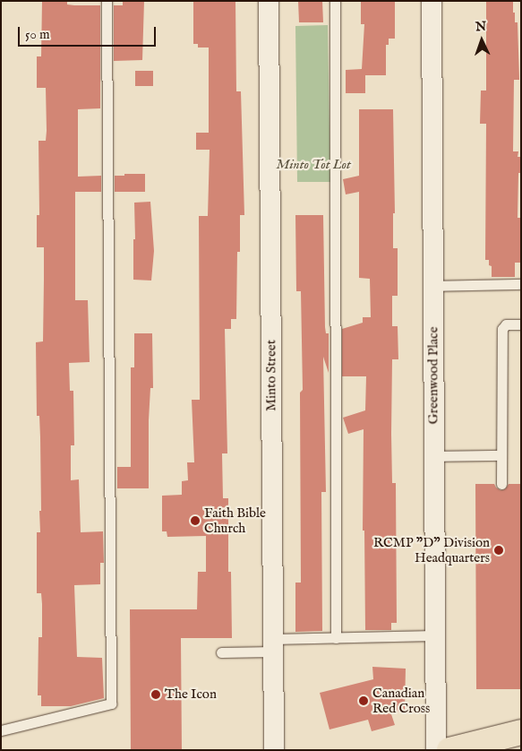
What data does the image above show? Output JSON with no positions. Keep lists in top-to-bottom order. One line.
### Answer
{"streets":{"street":["Minto Street","Greenwood Place"]},"parks":["Minto Tot Lot"],"places":["Faith Bible Church","RCMP \"D\" Division Headquarters","The Icon","Canadian Red Cross"],"scale_bar":"50 m","north":"top"}
